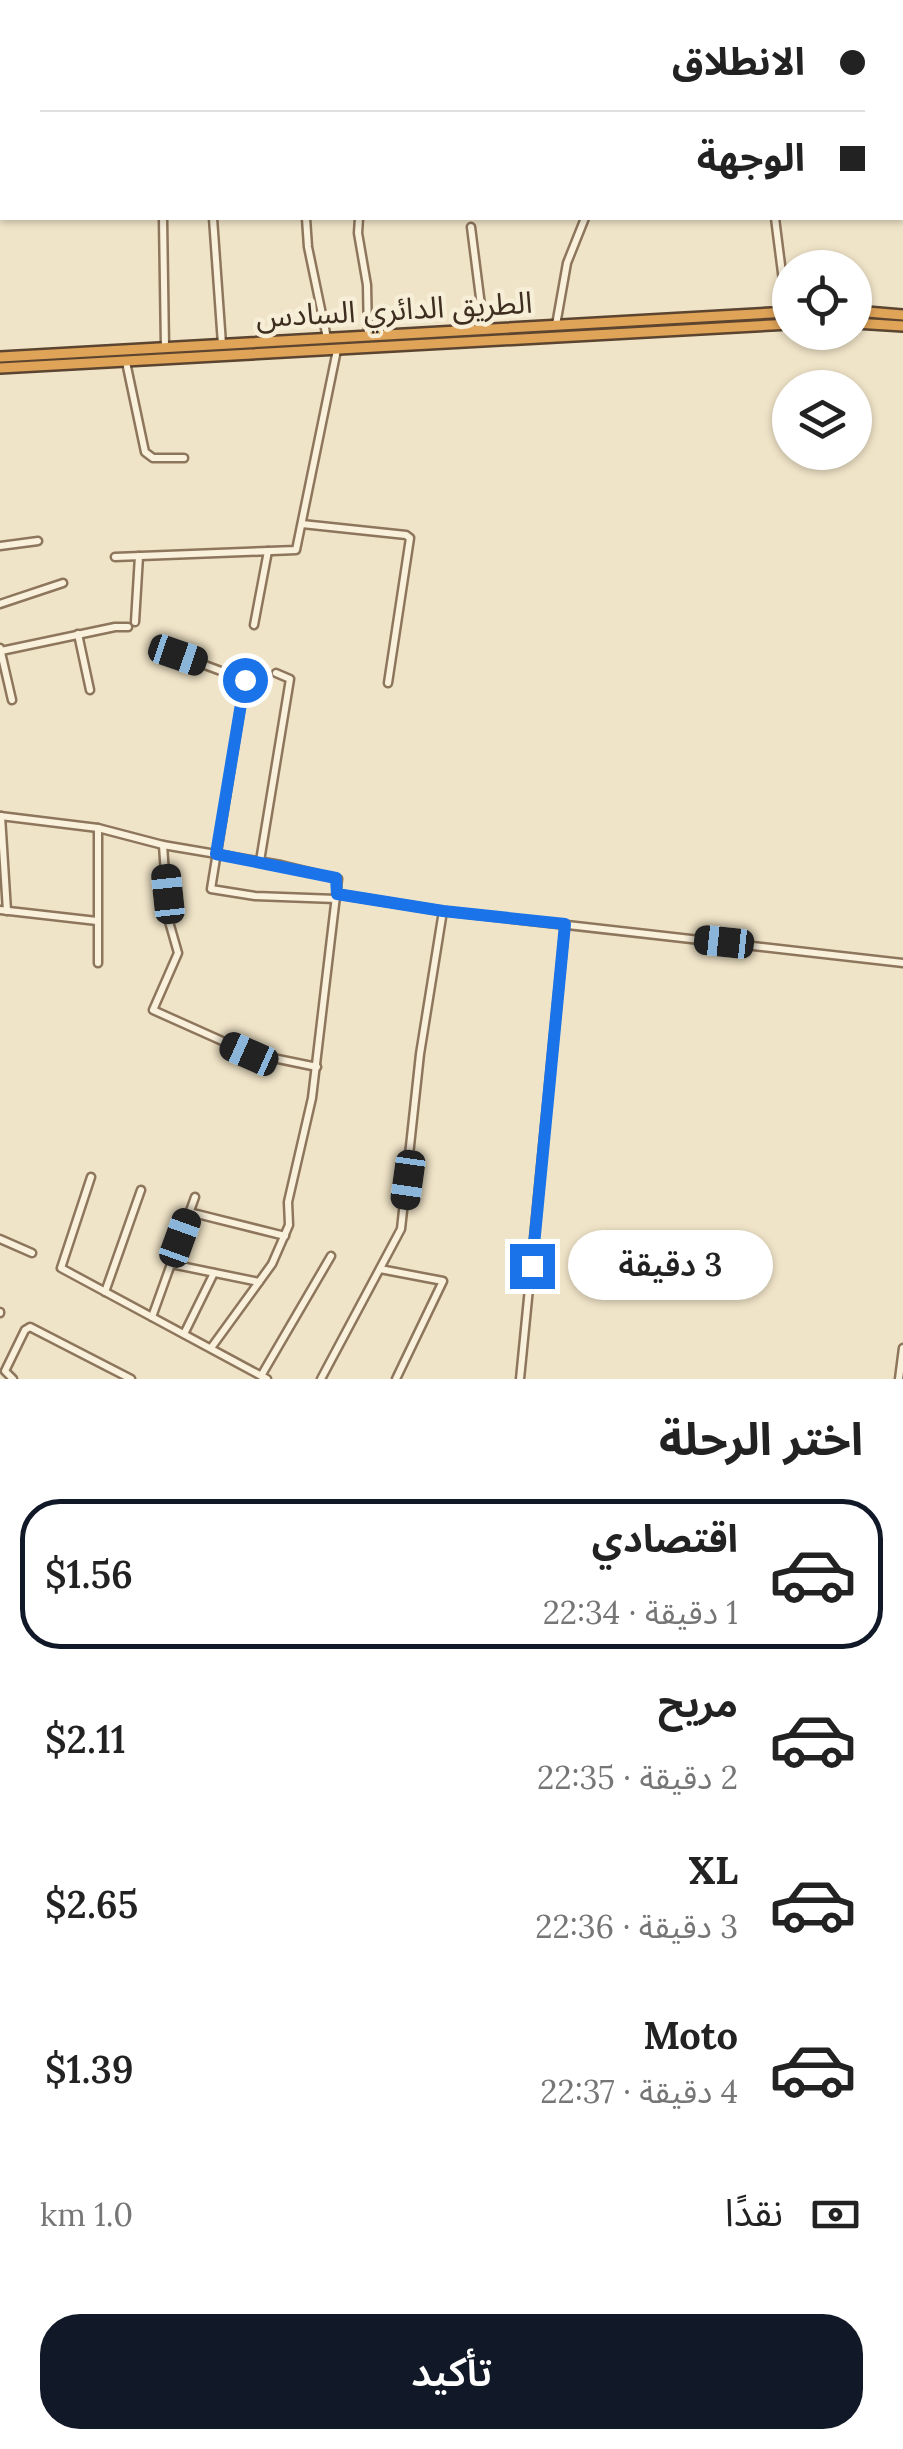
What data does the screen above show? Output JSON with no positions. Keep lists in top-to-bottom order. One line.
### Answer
{"streets":{"highway":["الطريق الدائري السادس"]},"page":{"banner":["الانطلاق","الوجهة"],"bubble":"3 دقيقة","heading":"اختر الرحلة","list":[{"name":"اقتصادي","note":"1 دقيقة · 22:34","value":"$1.56"},{"name":"مريح","note":"2 دقيقة · 22:35","value":"$2.11"},{"name":"XL","note":"3 دقيقة · 22:36","value":"$2.65"},{"name":"Moto","note":"4 دقيقة · 22:37","value":"$1.39"}],"pay":["نقدًا","1.0 km"],"buttons":"تأكيد"}}
